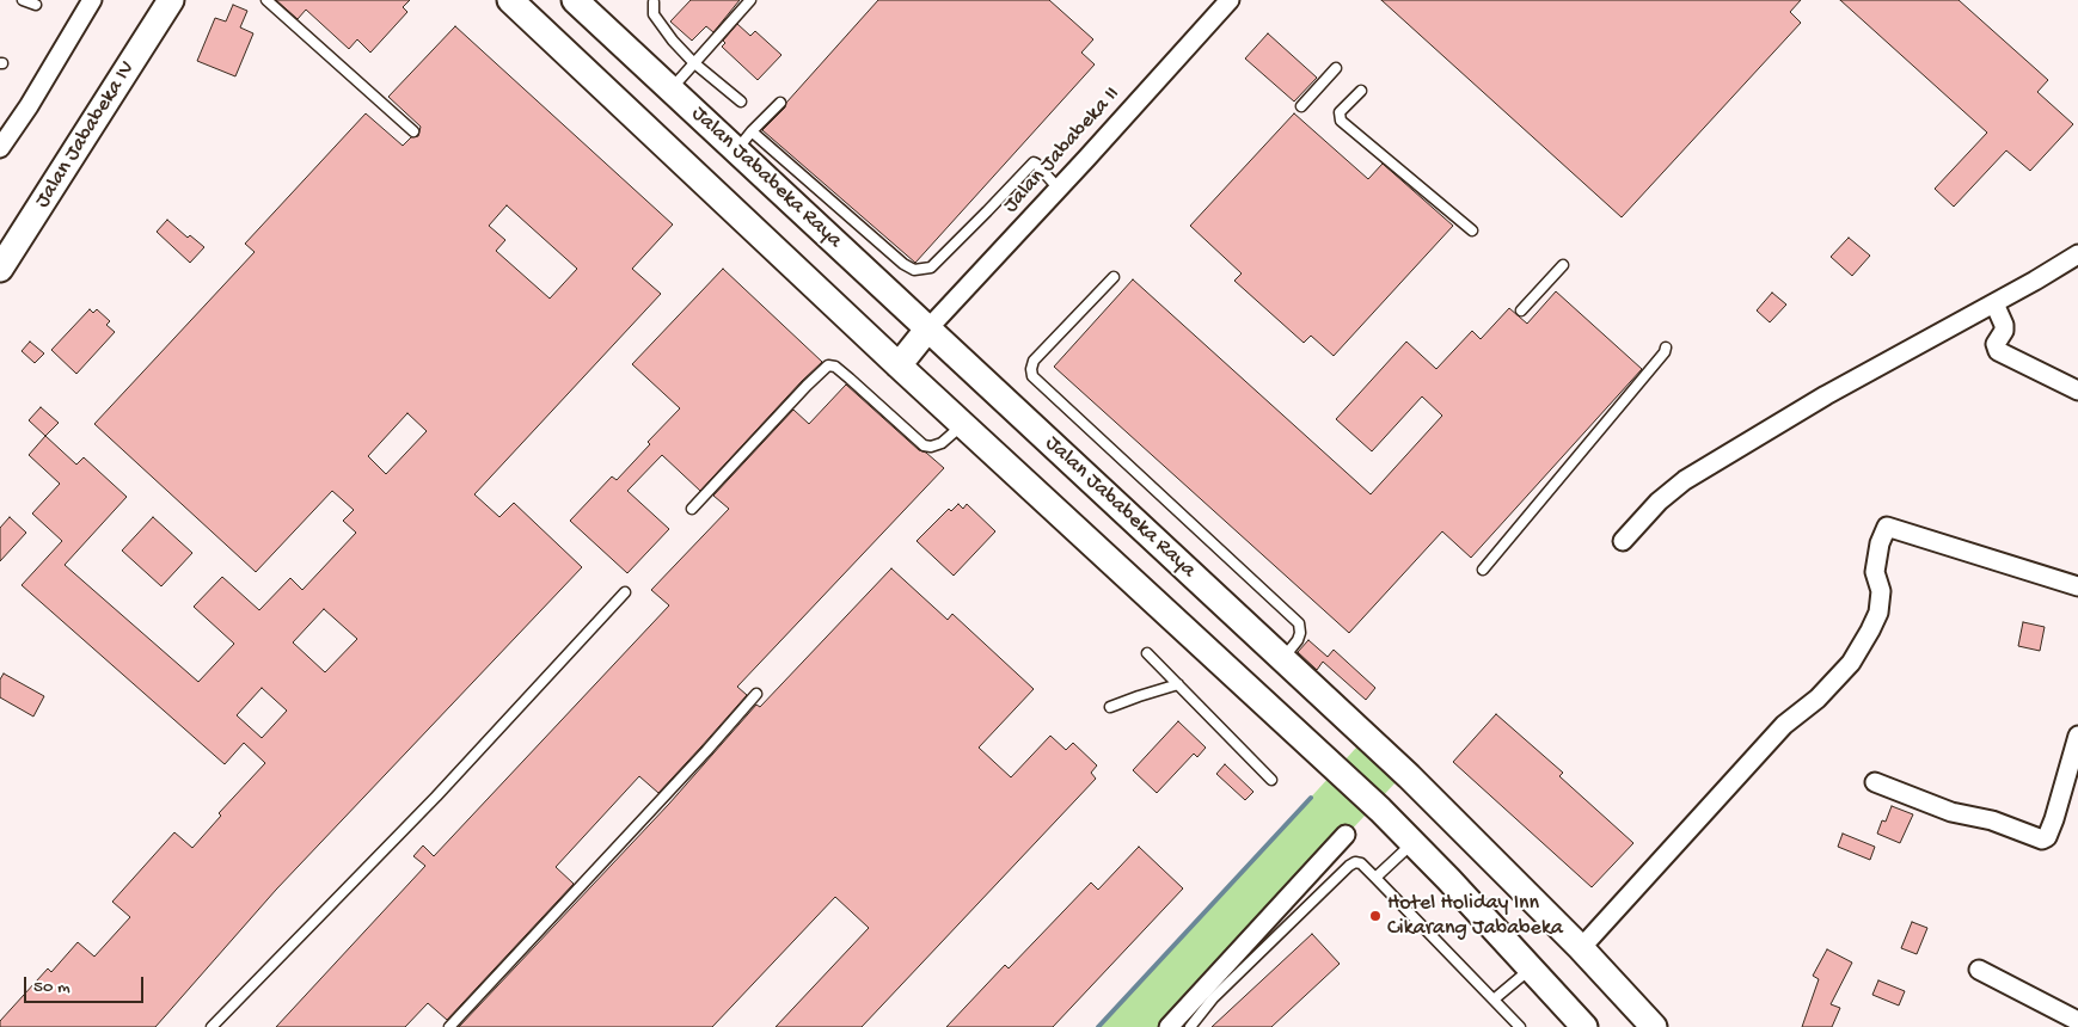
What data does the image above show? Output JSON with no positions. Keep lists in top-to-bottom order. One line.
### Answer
{"streets":{"main road":["Jalan Jababeka IV","Jalan Jababeka Raya"],"street":["Jalan Jababeka II"]},"crossings":[["Jalan Jababeka II","Jalan Jababeka Raya"]],"places":["Hotel Holiday Inn Cikarang Jababeka"],"scale_bar":"50 m"}
